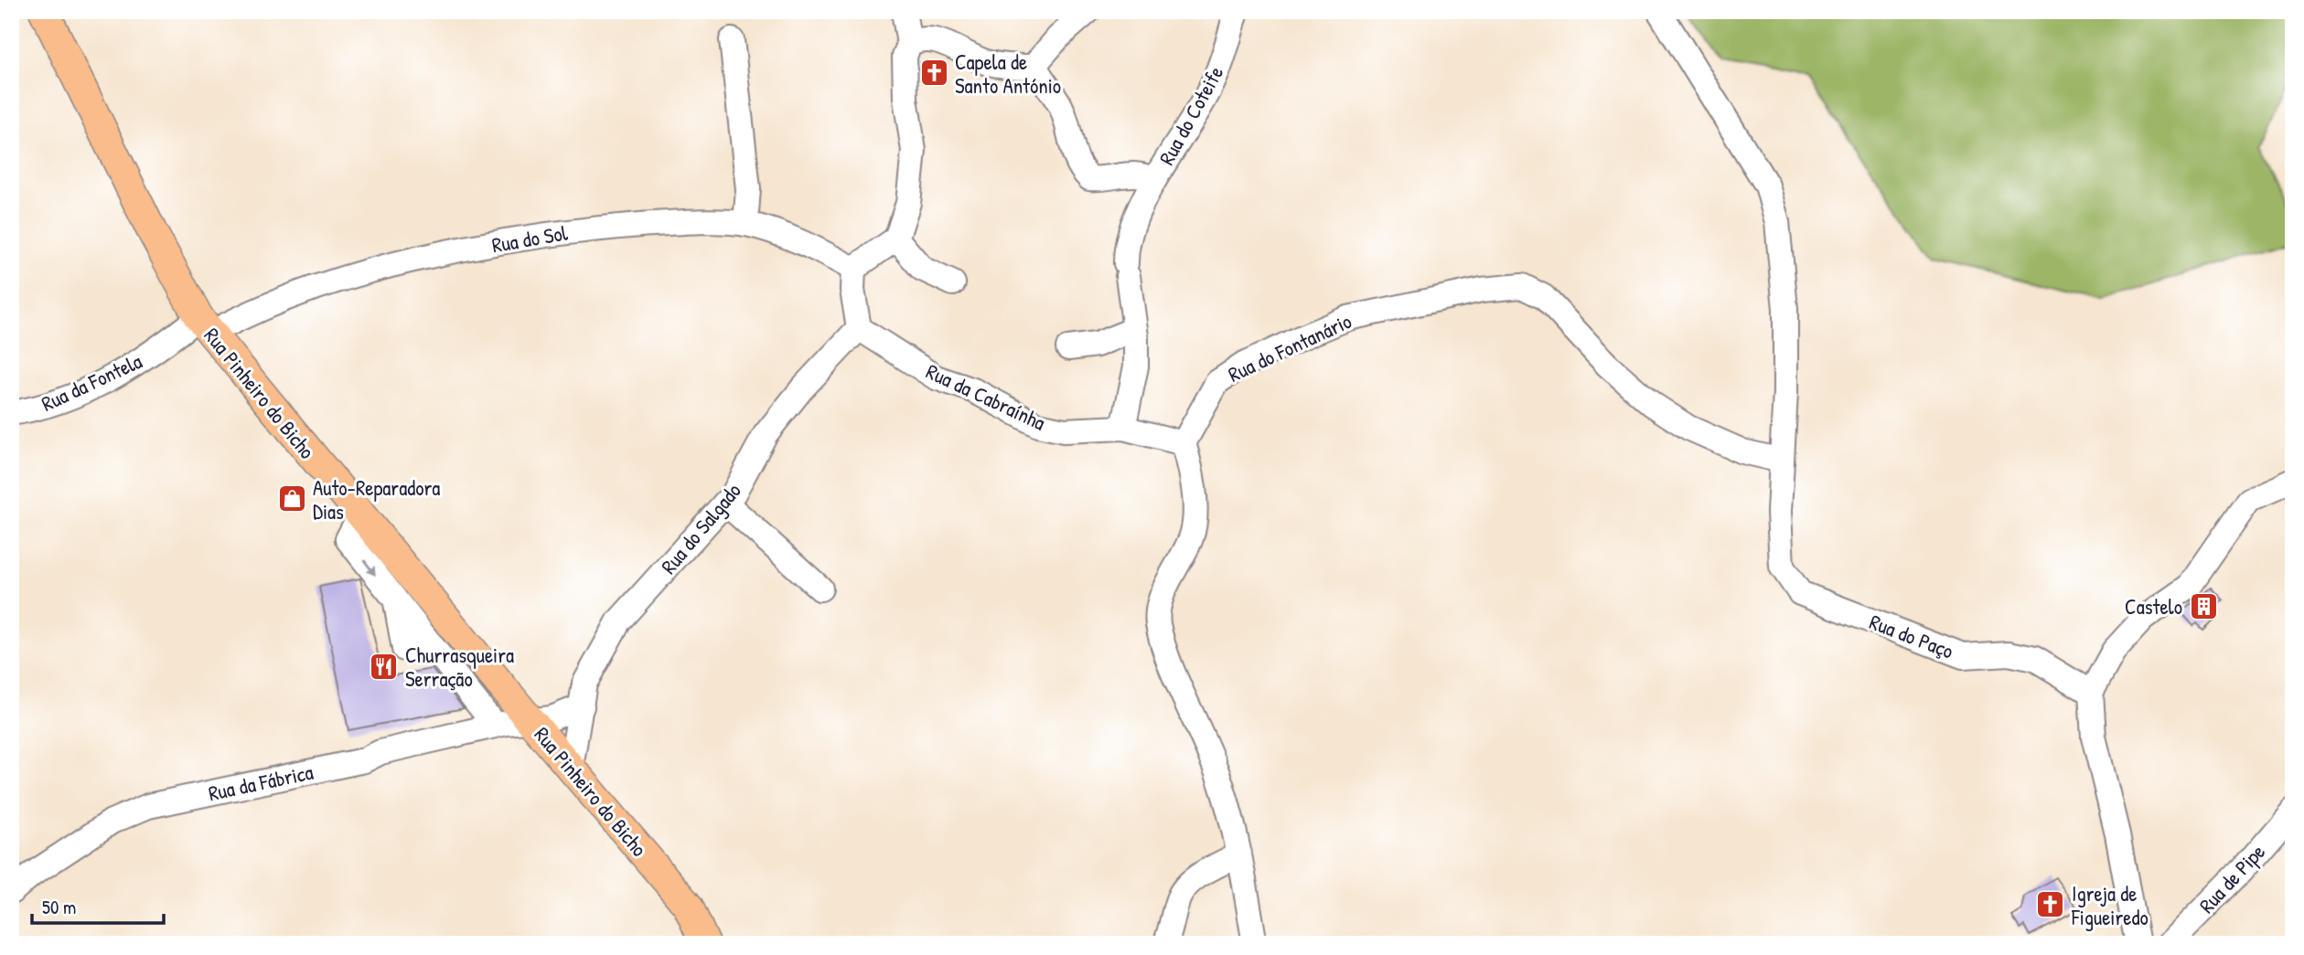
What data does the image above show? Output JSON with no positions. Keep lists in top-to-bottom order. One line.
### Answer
{"streets":{"main road":["Rua Pinheiro do Bicho"],"street":["Rua do Coteife","Rua do Sol","Rua do Fontanário","Rua da Fontela","Rua da Cabraínha","Rua do Salgado","Rua do Paço","Rua da Fábrica","Rua de Pipe"]},"crossings":[["Rua do Sol","Rua da Fontela"],["Rua do Sol","Rua Pinheiro do Bicho"],["Rua do Fontanário","Rua da Cabraínha"],["Rua do Fontanário","Rua do Paço"],["Rua da Fontela","Rua Pinheiro do Bicho"],["Rua Pinheiro do Bicho","Rua do Salgado"],["Rua Pinheiro do Bicho","Rua da Fábrica"],["Rua da Cabraínha","Rua do Salgado"]],"places":{"church":["Capela de Santo António","Igreja de Figueiredo"],"shop":["Auto-Reparadora Dias"],"building":["Castelo"],"restaurant":["Churrasqueira Serração"]},"scale_bar":"50 m"}
